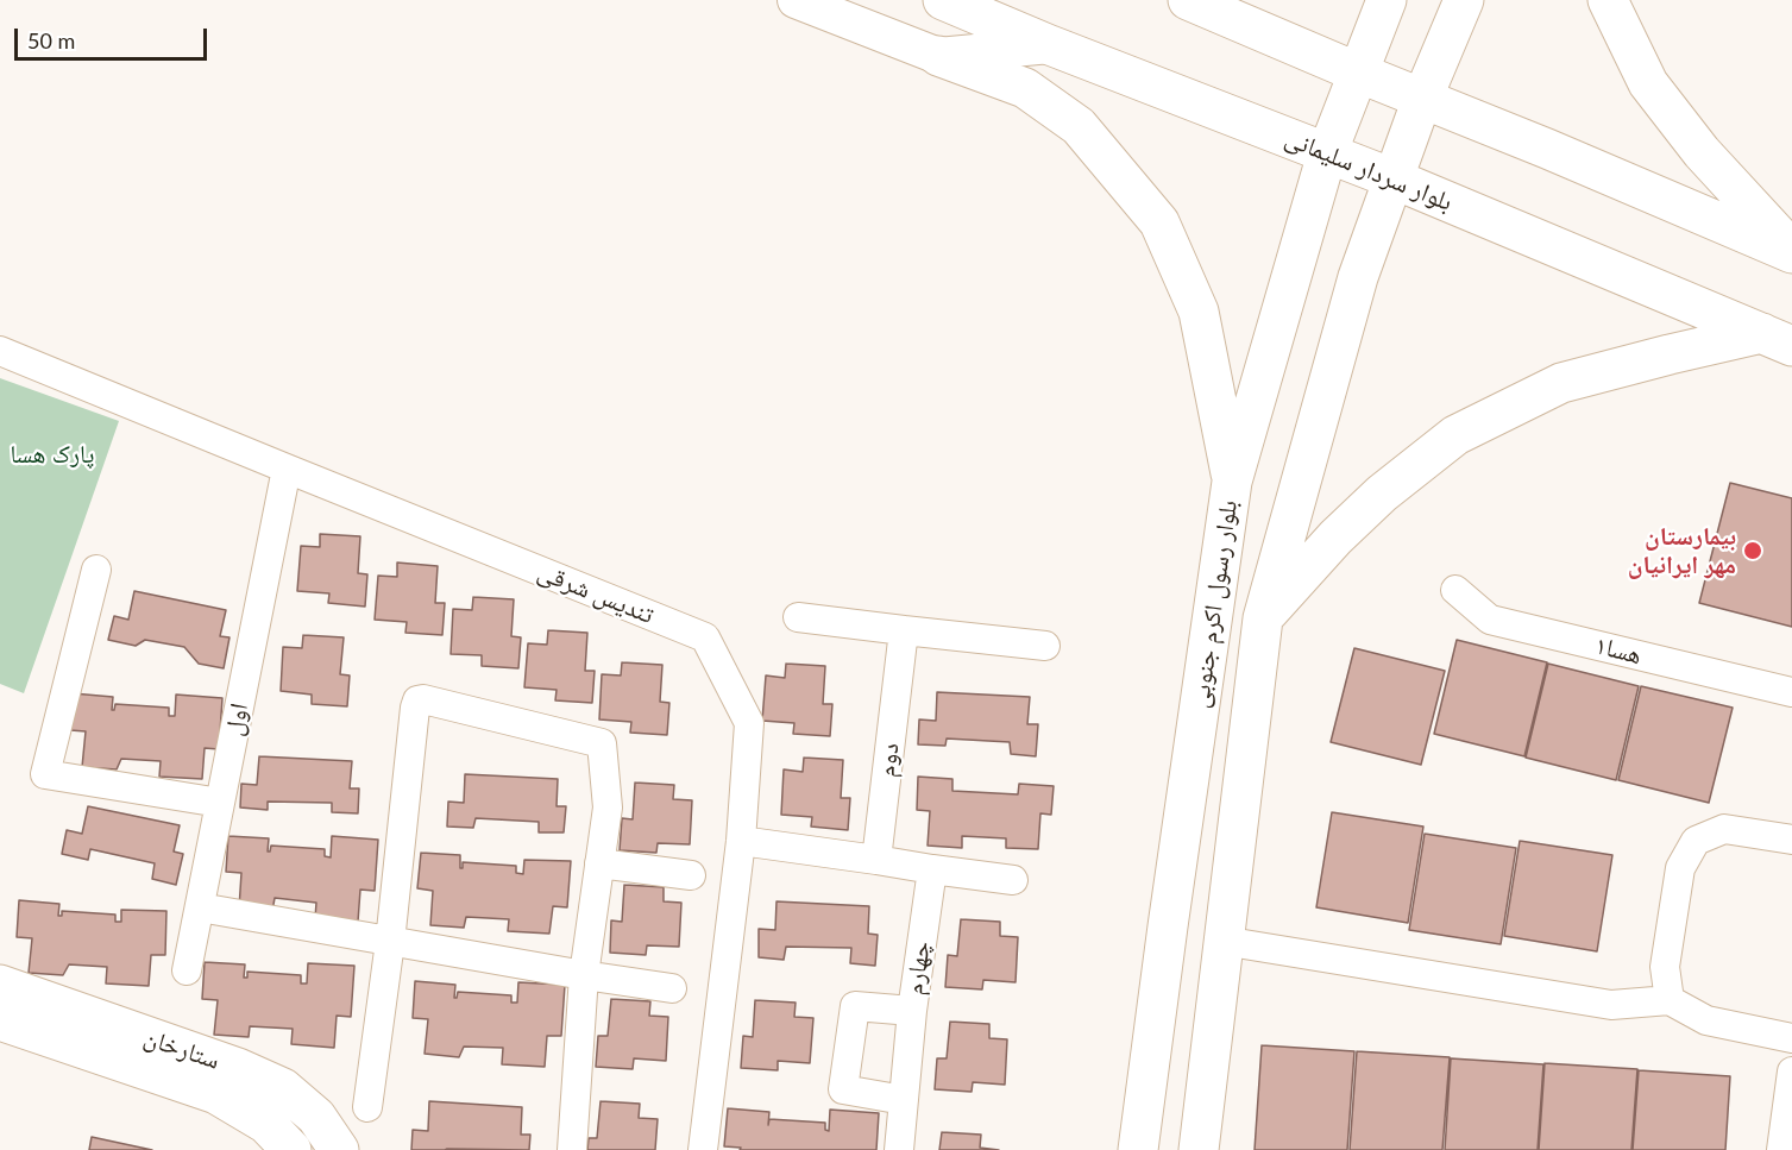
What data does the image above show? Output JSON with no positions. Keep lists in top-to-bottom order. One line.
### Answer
{"streets":{"main road":["بلوار سردار سلیمانی","بلوار رسول اکرم جنوبی","ستارخان"],"street":["تندیس شرقی","هسا۱","اول","دوم","چهارم"]},"crossings":[["بلوار سردار سلیمانی","بلوار رسول اکرم جنوبی"],["تندیس شرقی","اول"]],"parks":["پارک هسا"],"places":["بیمارستان مهر ایرانیان"],"scale_bar":"50 m"}
